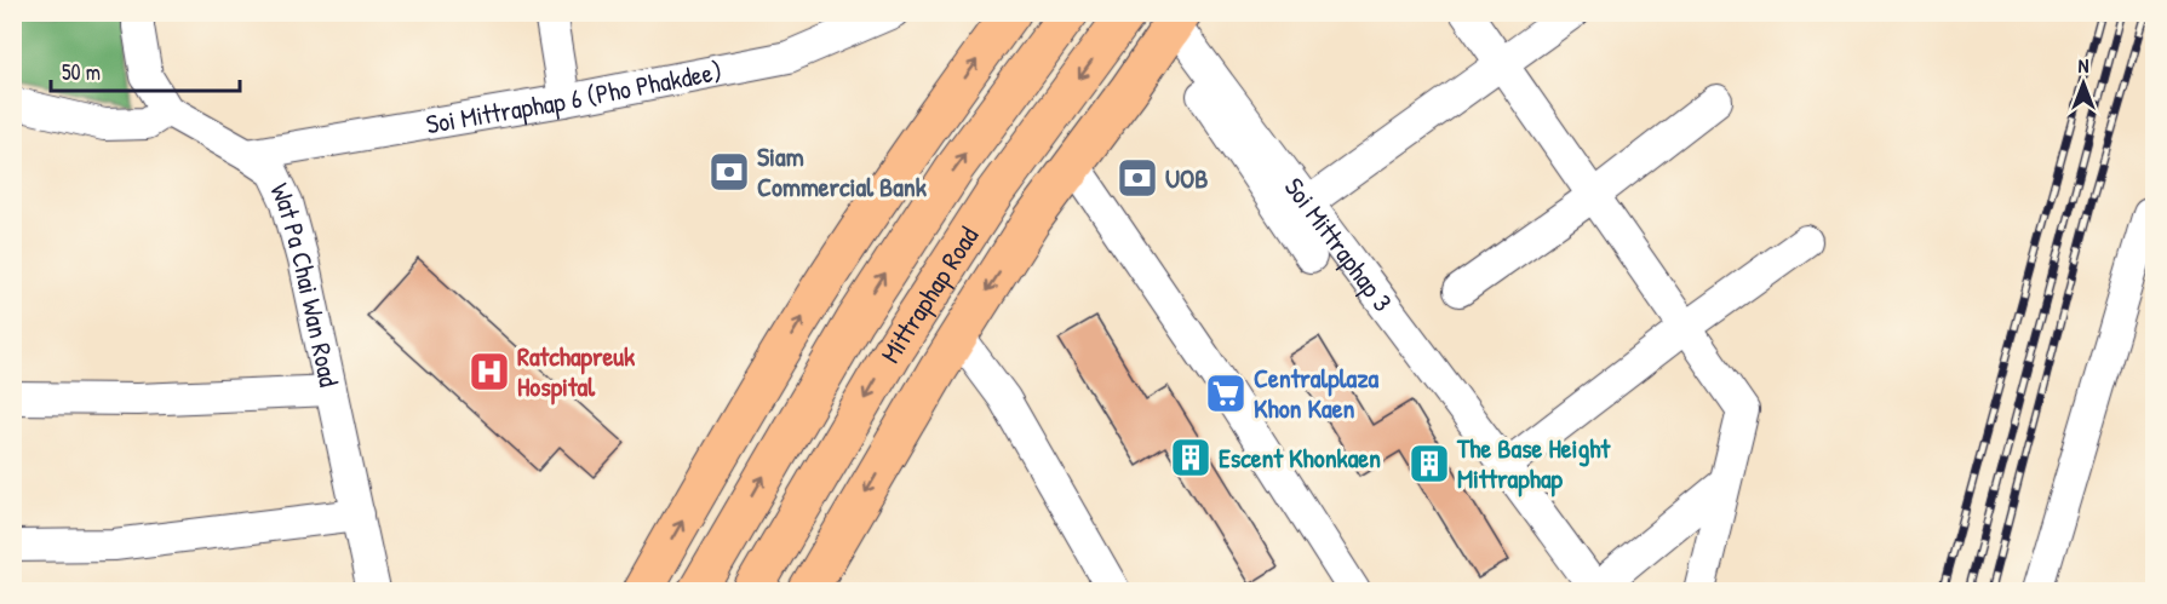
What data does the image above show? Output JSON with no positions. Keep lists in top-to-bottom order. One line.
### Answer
{"streets":{"main road":["Mittraphap Road"],"street":["Soi Mittraphap 6 (Pho Phakdee)","Soi Mittraphap 3","Wat Pa Chai Wan Road"]},"crossings":[["Soi Mittraphap 6 (Pho Phakdee)","Wat Pa Chai Wan Road"],["Soi Mittraphap 3","Mittraphap Road"]],"places":{"bank":["Siam Commercial Bank","UOB"],"hospital":["Ratchapreuk Hospital"],"supermarket":["Centralplaza Khon Kaen"],"building":["Escent Khonkaen","The Base Height Mittraphap"]},"scale_bar":"50 m","north":"top"}
